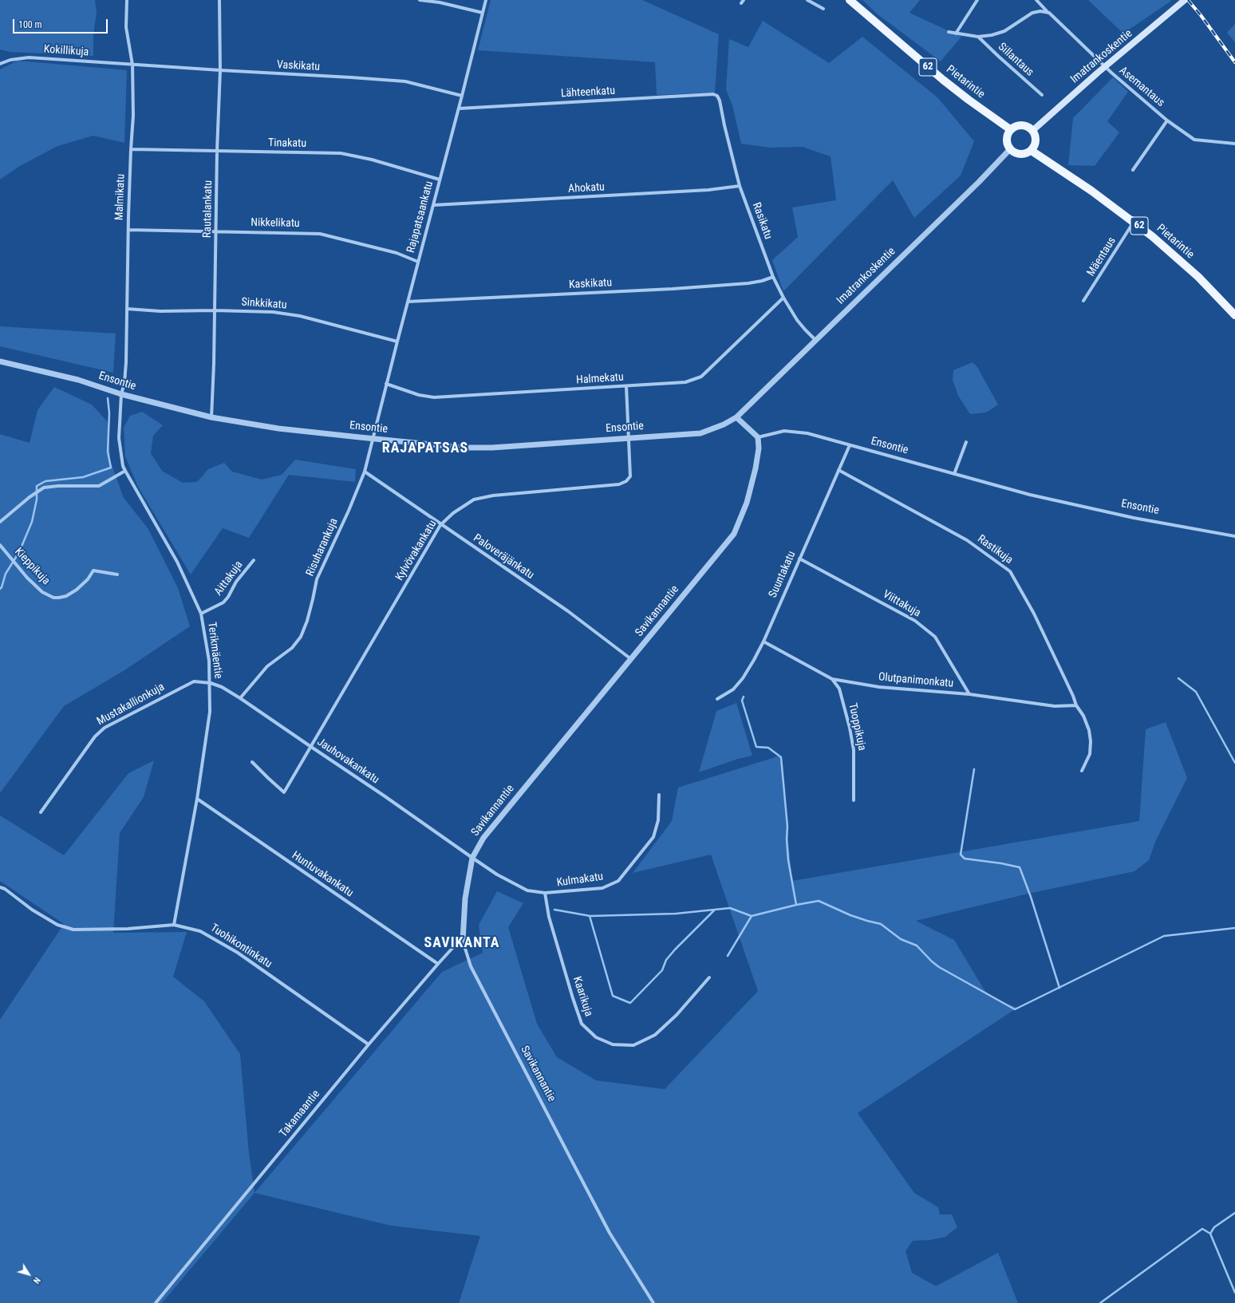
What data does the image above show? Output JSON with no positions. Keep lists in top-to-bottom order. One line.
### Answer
{"streets":{"main road":["Imatrankoskentie","62","Pietarintie"],"street":["Kokillikuja","Sillantaus","Vaskikatu","Asemantaus","Lähteenkatu","Tinakatu","Ahokatu","Malmikatu","Rautalankatu","Rajapatsaankatu","Rasikatu","Nikkelikatu","Mäentaus","Kaskikatu","Sinkkikatu","Halmekatu","Ensontie","Risuharankuja","Rastikuja","Kylvövakankatu","Paloveräjänkatu","Kieppikuja","Suuntakatu","Aittakuja","Viittakuja","Savikannantie","Terikmäentie","Olutpanimonkatu","Mustakallionkuja","Tuoppikuja","Jauhovakankatu","Huntuvakankatu","Kulmakatu","Tuohikontinkatu","Kaarikuja","Takamaantie"]},"crossings":[["Kokillikuja","Vaskikatu"],["Kokillikuja","Malmikatu"],["Imatrankoskentie","Pietarintie"],["Imatrankoskentie","Asemantaus"],["Imatrankoskentie","Rasikatu"],["Imatrankoskentie","Ensontie"],["Vaskikatu","Malmikatu"],["Vaskikatu","Rautalankatu"],["Vaskikatu","Rajapatsaankatu"],["Pietarintie","Mäentaus"],["Lähteenkatu","Rajapatsaankatu"],["Lähteenkatu","Rasikatu"],["Tinakatu","Malmikatu"],["Tinakatu","Rautalankatu"],["Tinakatu","Rajapatsaankatu"],["Ahokatu","Rajapatsaankatu"],["Ahokatu","Rasikatu"],["Malmikatu","Nikkelikatu"],["Malmikatu","Sinkkikatu"],["Malmikatu","Ensontie"],["Malmikatu","Terikmäentie"],["Rautalankatu","Nikkelikatu"],["Rautalankatu","Sinkkikatu"],["Rautalankatu","Ensontie"],["Rajapatsaankatu","Nikkelikatu"],["Rajapatsaankatu","Kaskikatu"],["Rajapatsaankatu","Sinkkikatu"],["Rajapatsaankatu","Halmekatu"],["Rajapatsaankatu","Ensontie"],["Rajapatsaankatu","Risuharankuja"],["Rasikatu","Kaskikatu"],["Rasikatu","Halmekatu"],["Halmekatu","Kylvövakankatu"],["Ensontie","Risuharankuja"],["Ensontie","Kylvövakankatu"],["Ensontie","Suuntakatu"],["Ensontie","Savikannantie"],["Ensontie","Terikmäentie"],["Risuharankuja","Paloveräjänkatu"],["Risuharankuja","Jauhovakankatu"],["Rastikuja","Suuntakatu"],["Rastikuja","Olutpanimonkatu"],["Kylvövakankatu","Paloveräjänkatu"],["Kylvövakankatu","Jauhovakankatu"],["Paloveräjänkatu","Savikannantie"],["Suuntakatu","Viittakuja"],["Suuntakatu","Olutpanimonkatu"],["Aittakuja","Terikmäentie"],["Viittakuja","Olutpanimonkatu"],["Savikannantie","Jauhovakankatu"],["Savikannantie","Kulmakatu"],["Savikannantie","Takamaantie"],["Terikmäentie","Mustakallionkuja"],["Terikmäentie","Jauhovakankatu"],["Terikmäentie","Huntuvakankatu"],["Terikmäentie","Tuohikontinkatu"],["Olutpanimonkatu","Tuoppikuja"],["Mustakallionkuja","Jauhovakankatu"],["Jauhovakankatu","Kulmakatu"],["Huntuvakankatu","Takamaantie"],["Kulmakatu","Kaarikuja"],["Tuohikontinkatu","Takamaantie"]],"districts":["RAJAPATSAS","SAVIKANTA"],"scale_bar":"100 m","north":"bottom right"}
